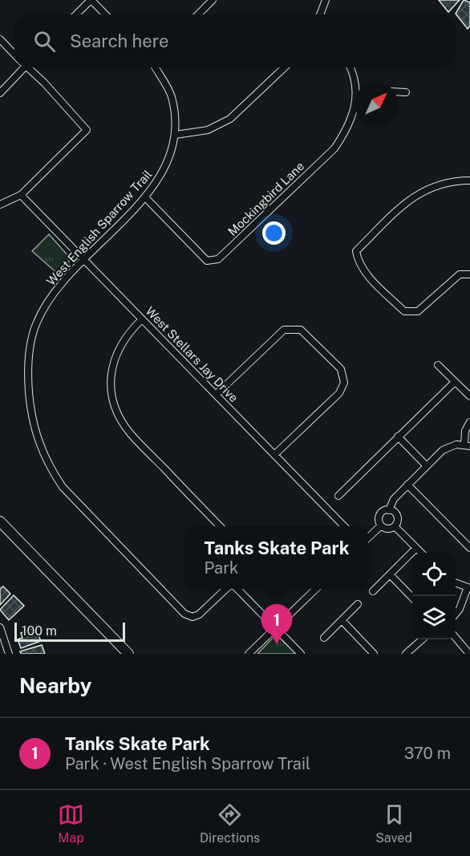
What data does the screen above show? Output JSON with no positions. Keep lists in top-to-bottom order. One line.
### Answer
{"streets":{"street":["Mockingbird Lane","West English Sparrow Trail","West Stellars Jay Drive"]},"crossings":[["Mockingbird Lane","West English Sparrow Trail"],["West English Sparrow Trail","West Stellars Jay Drive"]],"scale_bar":"100 m","north":"top right","page":{"search":"Search here","popup":["Tanks Skate Park","Park"],"pins":"1","scale":"100 m","heading":"Nearby","list":[{"mark":"1","name":"Tanks Skate Park","note":"Park · West English Sparrow Trail","value":"370 m"}],"nav":["Map","Directions","Saved"]}}
